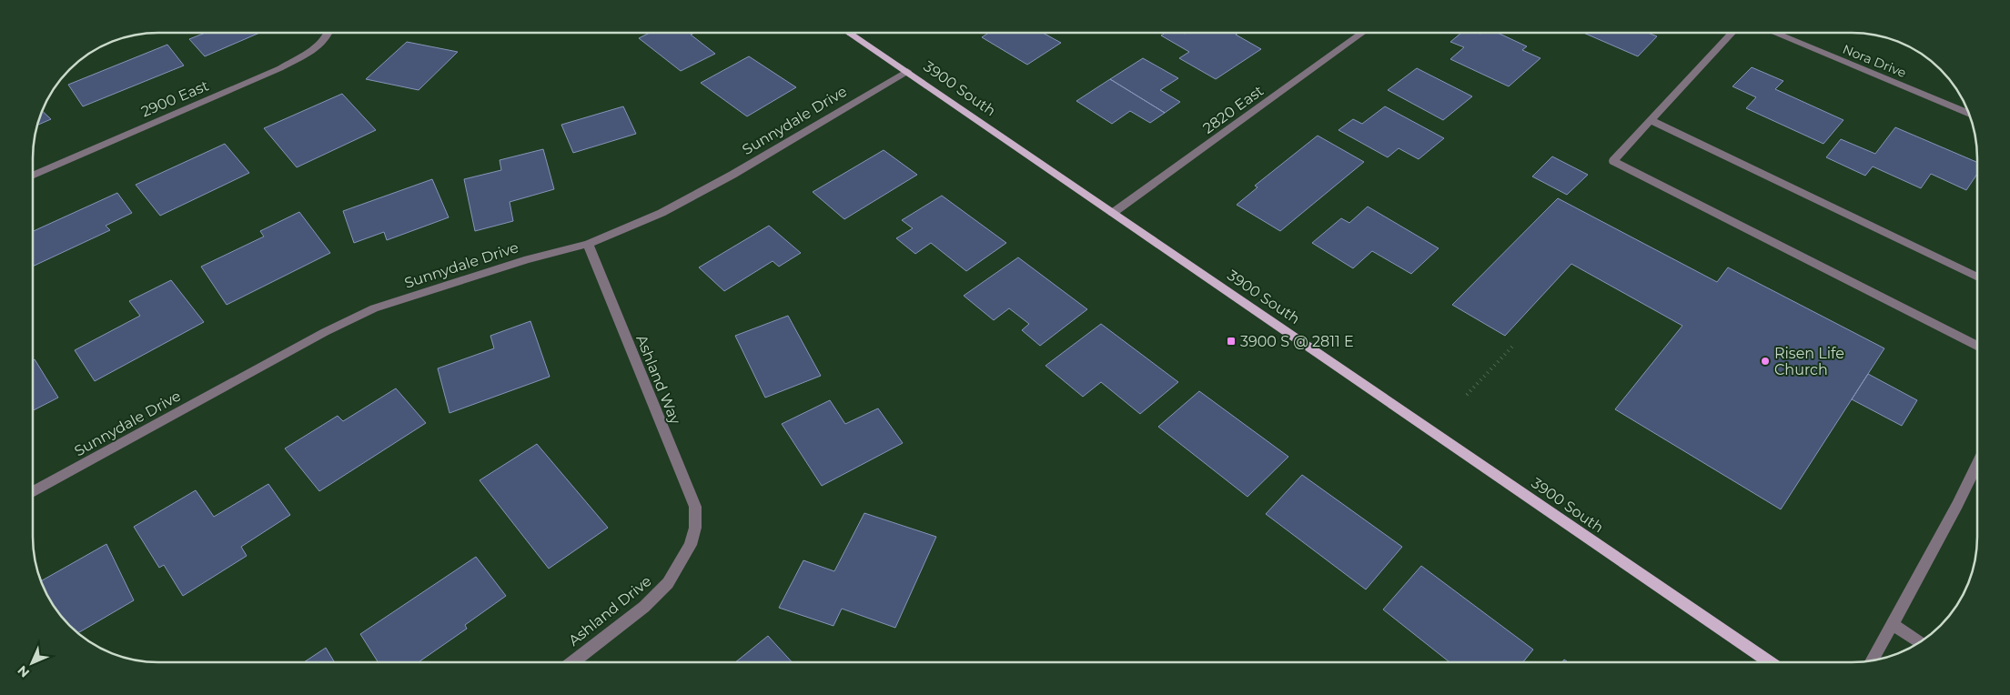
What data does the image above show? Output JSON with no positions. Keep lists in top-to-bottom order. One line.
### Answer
{"streets":{"main road":["3900 South"],"street":["Nora Drive","2900 East","2820 East","Sunnydale Drive","Ashland Way","Ashland Drive"]},"crossings":[["3900 South","2820 East"],["3900 South","Sunnydale Drive"],["Sunnydale Drive","Ashland Way"],["Ashland Way","Ashland Drive"]],"places":{"transit":["3900 S @ 2811 E"],"other":["Risen Life Church"]},"north":"bottom left"}
